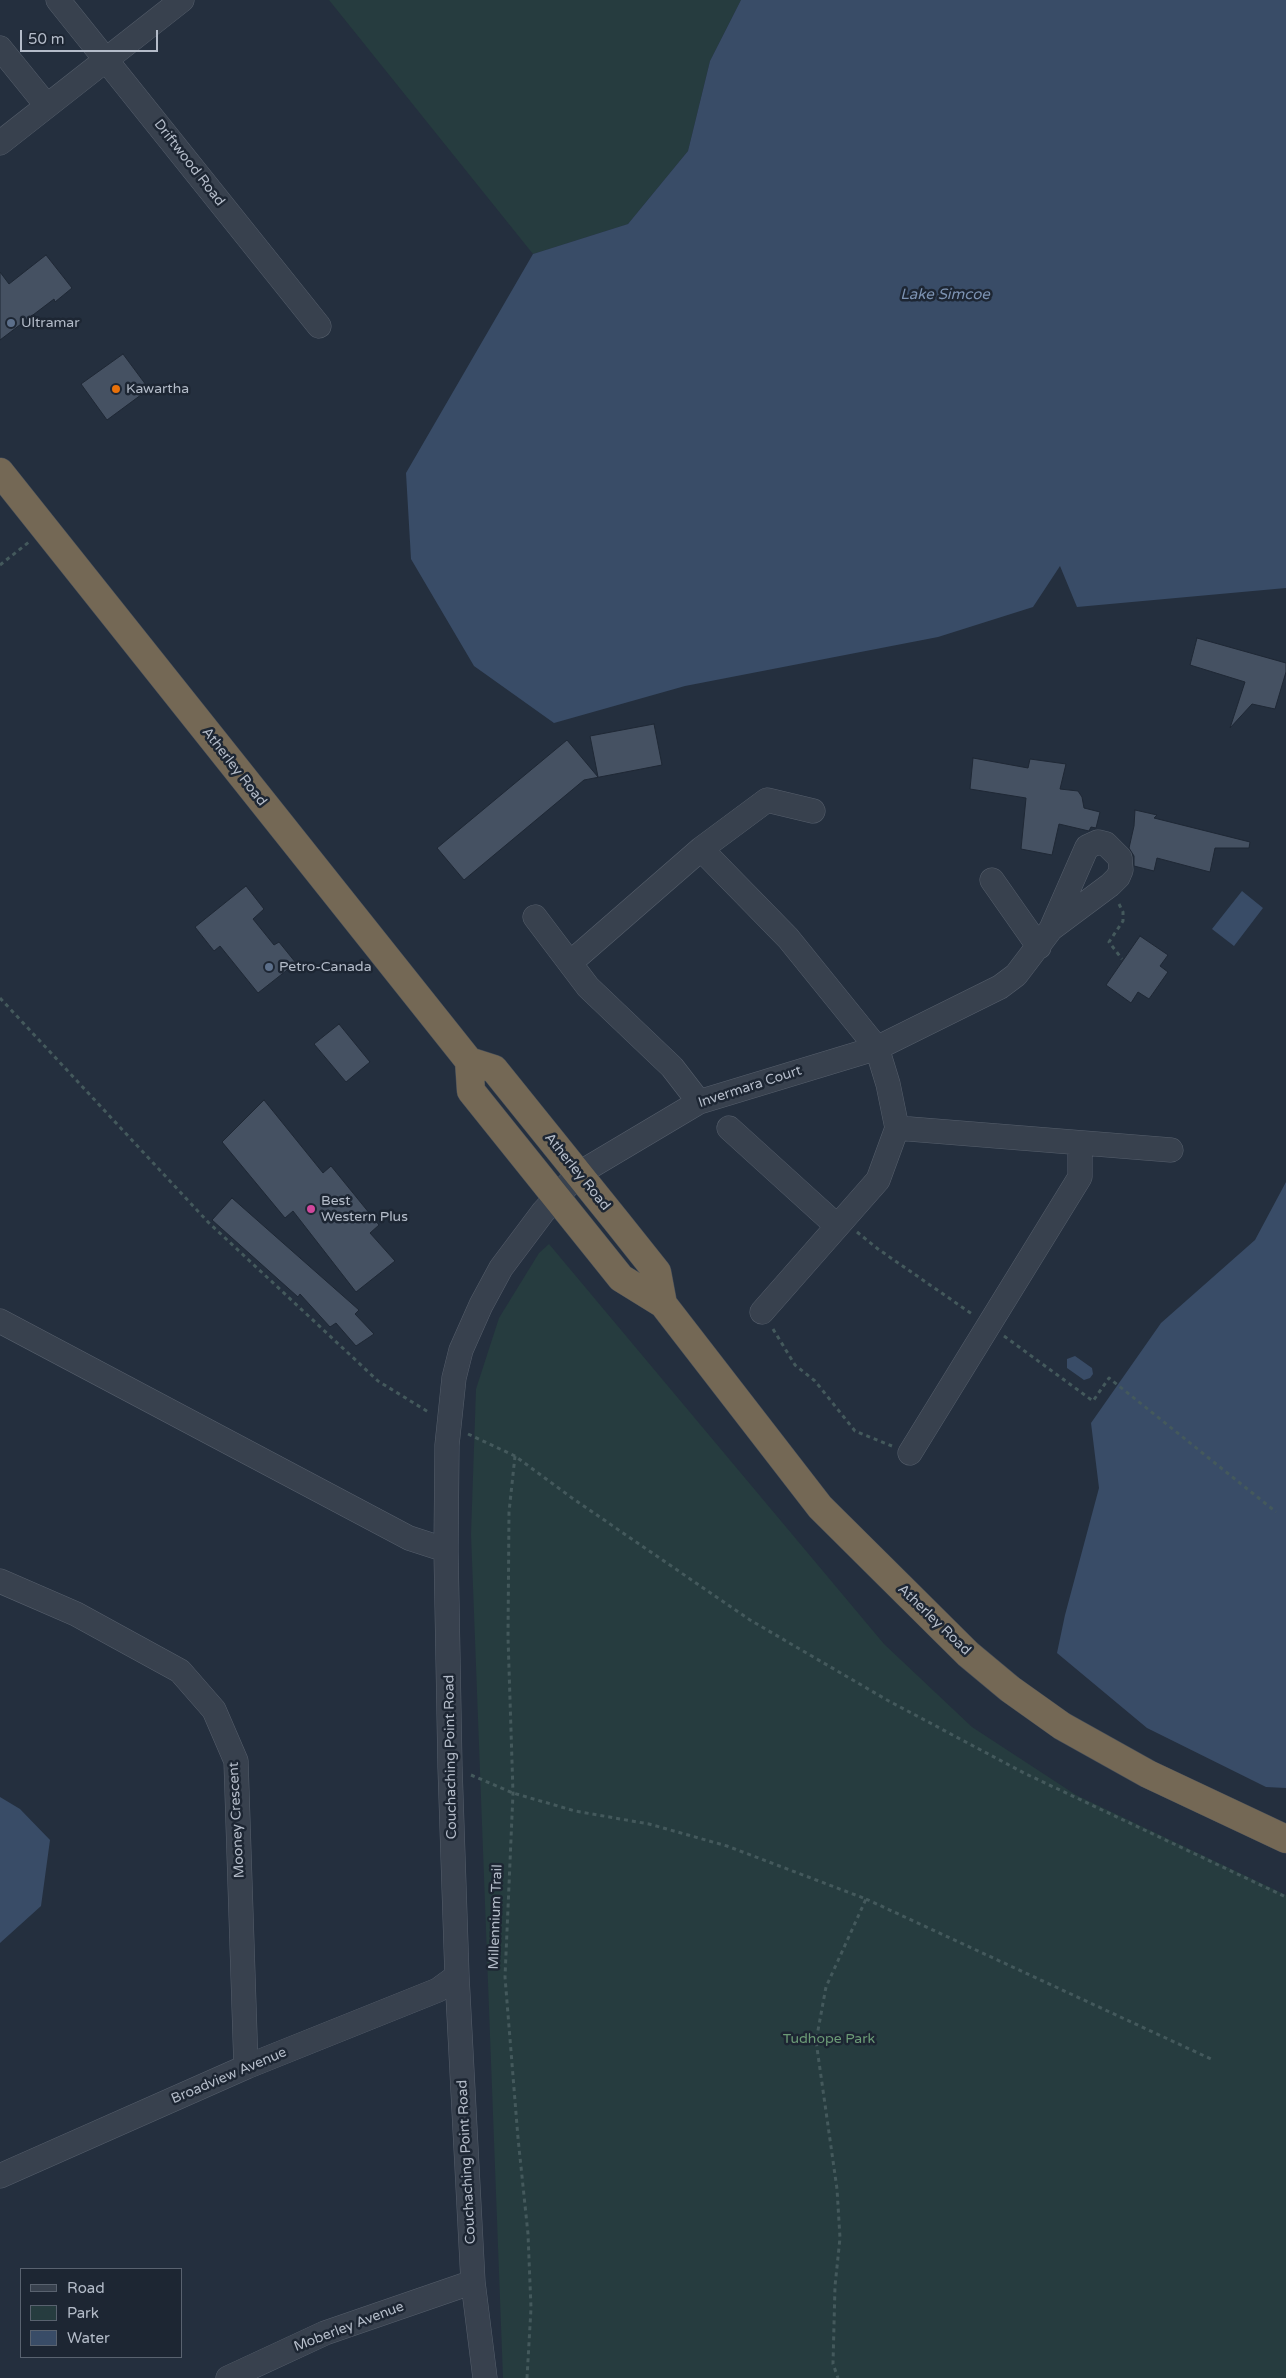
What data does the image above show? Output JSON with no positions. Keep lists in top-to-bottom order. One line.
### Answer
{"streets":{"highway":["Atherley Road"],"street":["Driftwood Road","Invermara Court","Couchaching Point Road","Mooney Crescent","Broadview Avenue","Moberley Avenue"],"path":["Millennium Trail"]},"crossings":[["Atherley Road","Invermara Court"],["Atherley Road","Couchaching Point Road"],["Invermara Court","Couchaching Point Road"],["Couchaching Point Road","Broadview Avenue"],["Couchaching Point Road","Moberley Avenue"],["Mooney Crescent","Broadview Avenue"]],"water":["Lake Simcoe"],"parks":["Tudhope Park"],"places":["Ultramar","Kawartha","Petro-Canada","Best Western Plus"],"legend":["Road","Park","Water"],"scale_bar":"50 m"}
